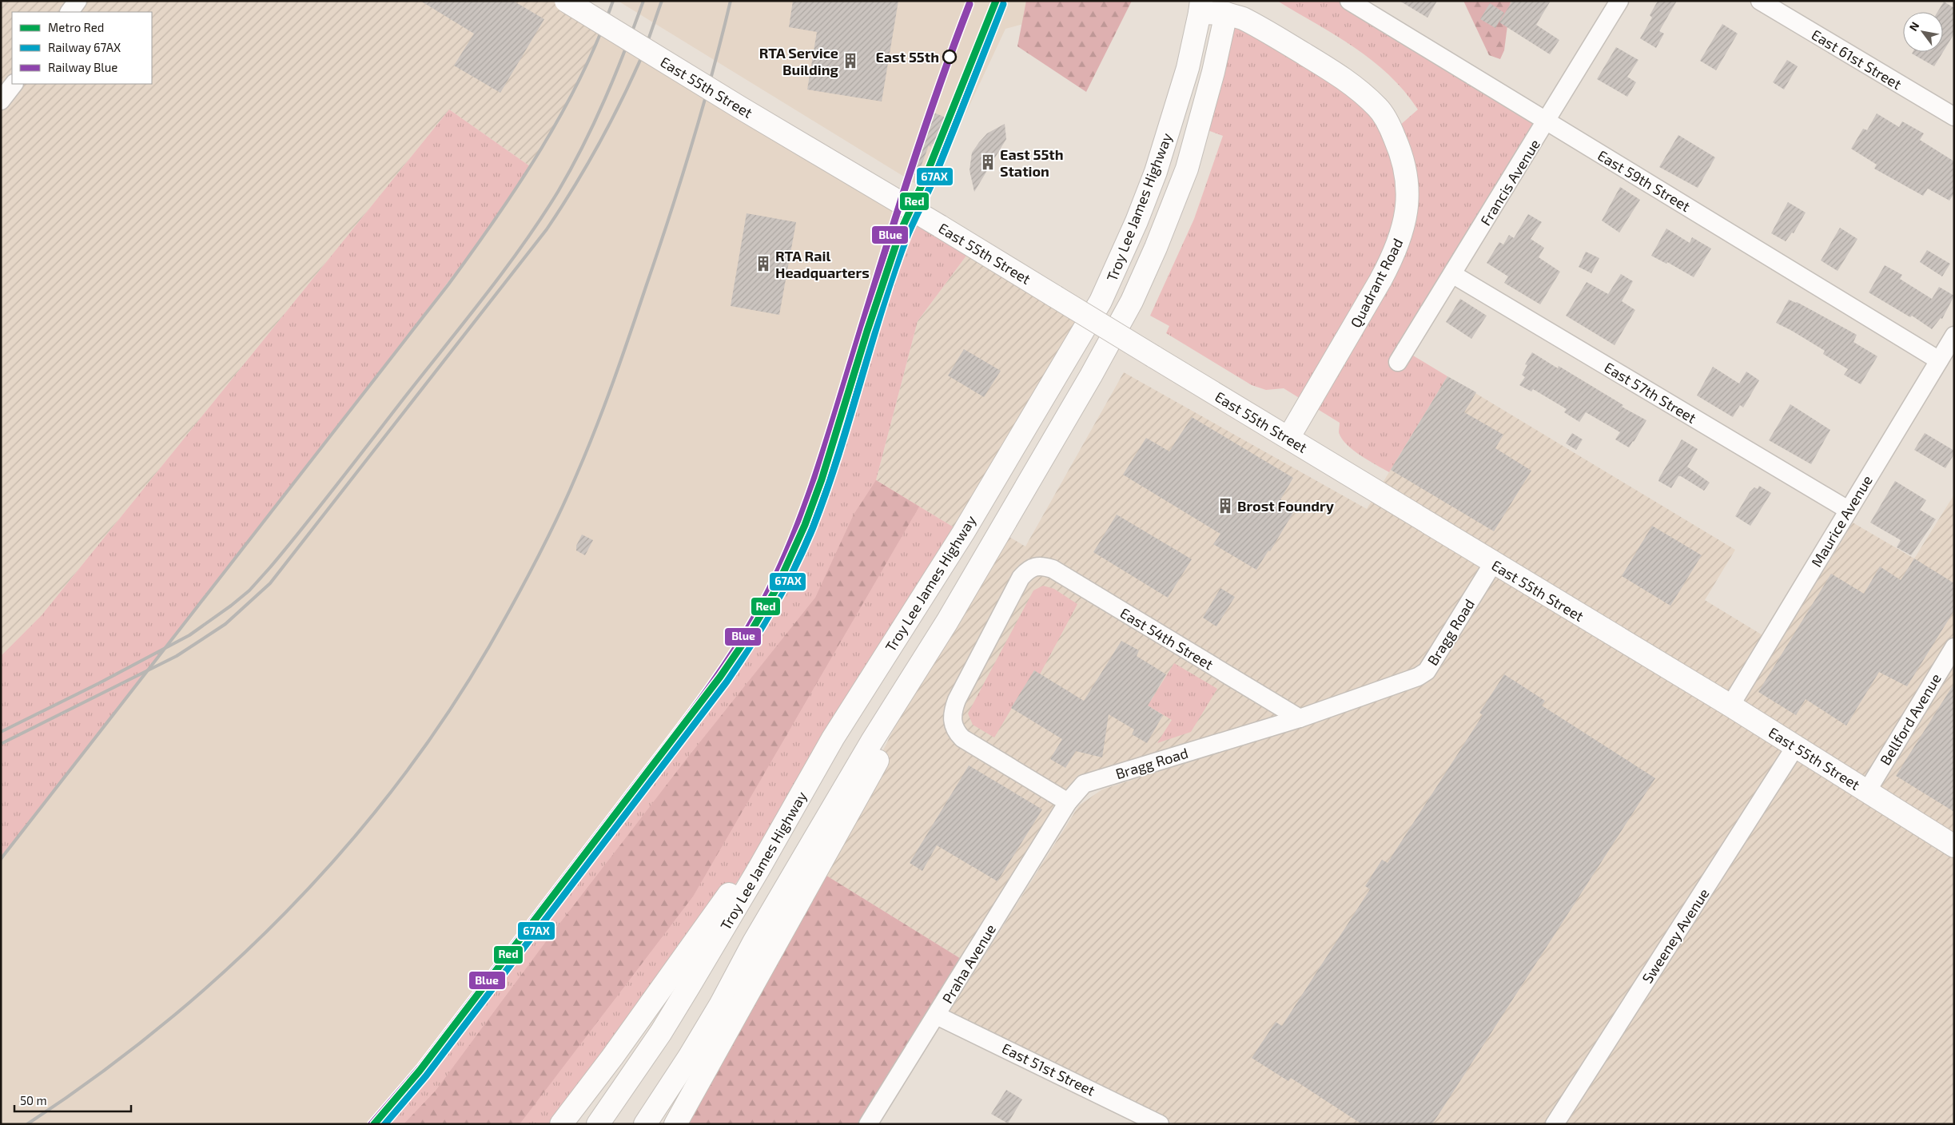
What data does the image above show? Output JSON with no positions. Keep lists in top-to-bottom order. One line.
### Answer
{"streets":{"main road":["East 55th Street","Troy Lee James Highway","Quadrant Road"],"street":["East 61st Street","East 59th Street","Francis Avenue","East 57th Street","Maurice Avenue","Bragg Road","East 54th Street","Bellford Avenue","Sweeney Avenue","Praha Avenue","East 51st Street"]},"crossings":[["East 55th Street","Quadrant Road"],["East 55th Street","Maurice Avenue"],["East 55th Street","Bragg Road"],["East 55th Street","Bellford Avenue"],["East 55th Street","Sweeney Avenue"],["East 59th Street","Francis Avenue"],["East 59th Street","Maurice Avenue"],["Francis Avenue","East 57th Street"],["Troy Lee James Highway","Quadrant Road"],["East 57th Street","Maurice Avenue"],["Bragg Road","East 54th Street"],["Bragg Road","Praha Avenue"],["East 54th Street","Praha Avenue"],["Praha Avenue","East 51st Street"]],"places":{"other":["East 55th"],"building":["RTA Service Building","East 55th Station","RTA Rail Headquarters","Brost Foundry"]},"lines":["metro line Red","rail line 67AX","rail line Blue"],"legend":["Metro Red","Railway 67AX","Railway Blue"],"scale_bar":"50 m","north":"top left"}
